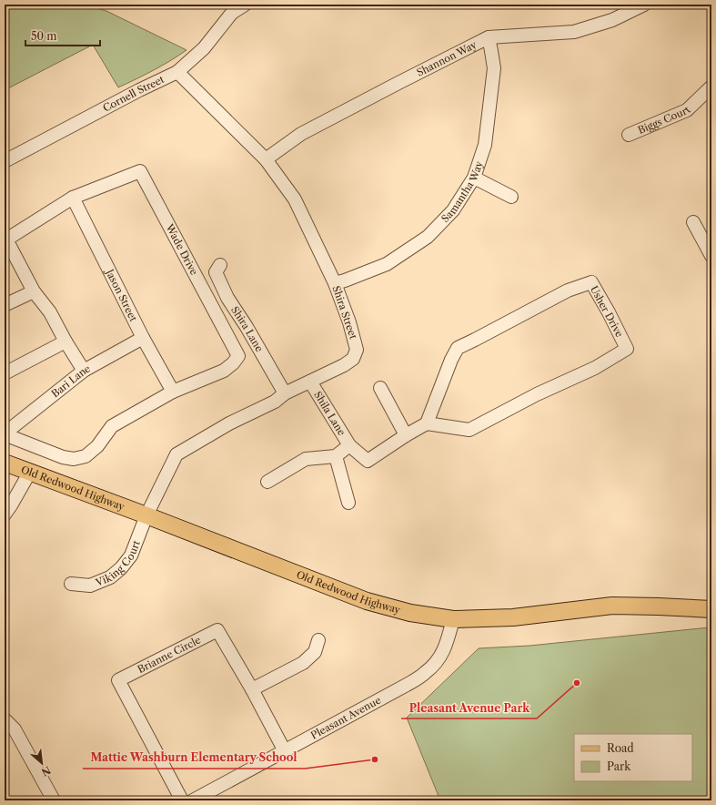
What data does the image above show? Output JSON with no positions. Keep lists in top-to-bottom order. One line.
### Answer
{"streets":{"main road":["Old Redwood Highway"],"street":["Shannon Way","Cornell Street","Biggs Court","Samantha Way","Wade Drive","Jason Street","Usher Drive","Shira Street","Shira Lane","Bari Lane","Shila Lane","Viking Court","Brianne Circle","Pleasant Avenue"]},"crossings":[["Shannon Way","Samantha Way"],["Shannon Way","Shira Street"],["Cornell Street","Shira Street"],["Samantha Way","Shira Street"],["Wade Drive","Jason Street"],["Wade Drive","Bari Lane"],["Jason Street","Bari Lane"],["Shira Street","Shira Lane"],["Shira Street","Shila Lane"],["Shira Street","Old Redwood Highway"],["Shira Street","Viking Court"],["Old Redwood Highway","Viking Court"],["Old Redwood Highway","Pleasant Avenue"],["Brianne Circle","Pleasant Avenue"]],"places":["Pleasant Avenue Park","Mattie Washburn Elementary School"],"legend":["Road","Park"],"scale_bar":"50 m","north":"bottom right"}
